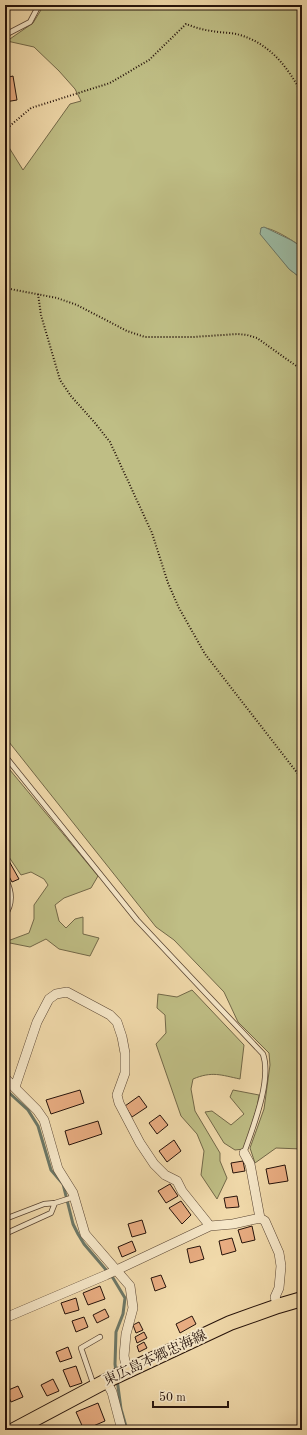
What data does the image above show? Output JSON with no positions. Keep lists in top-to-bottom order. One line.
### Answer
{"streets":{"main road":["東広島本郷忠海線"]},"scale_bar":"50 m"}
